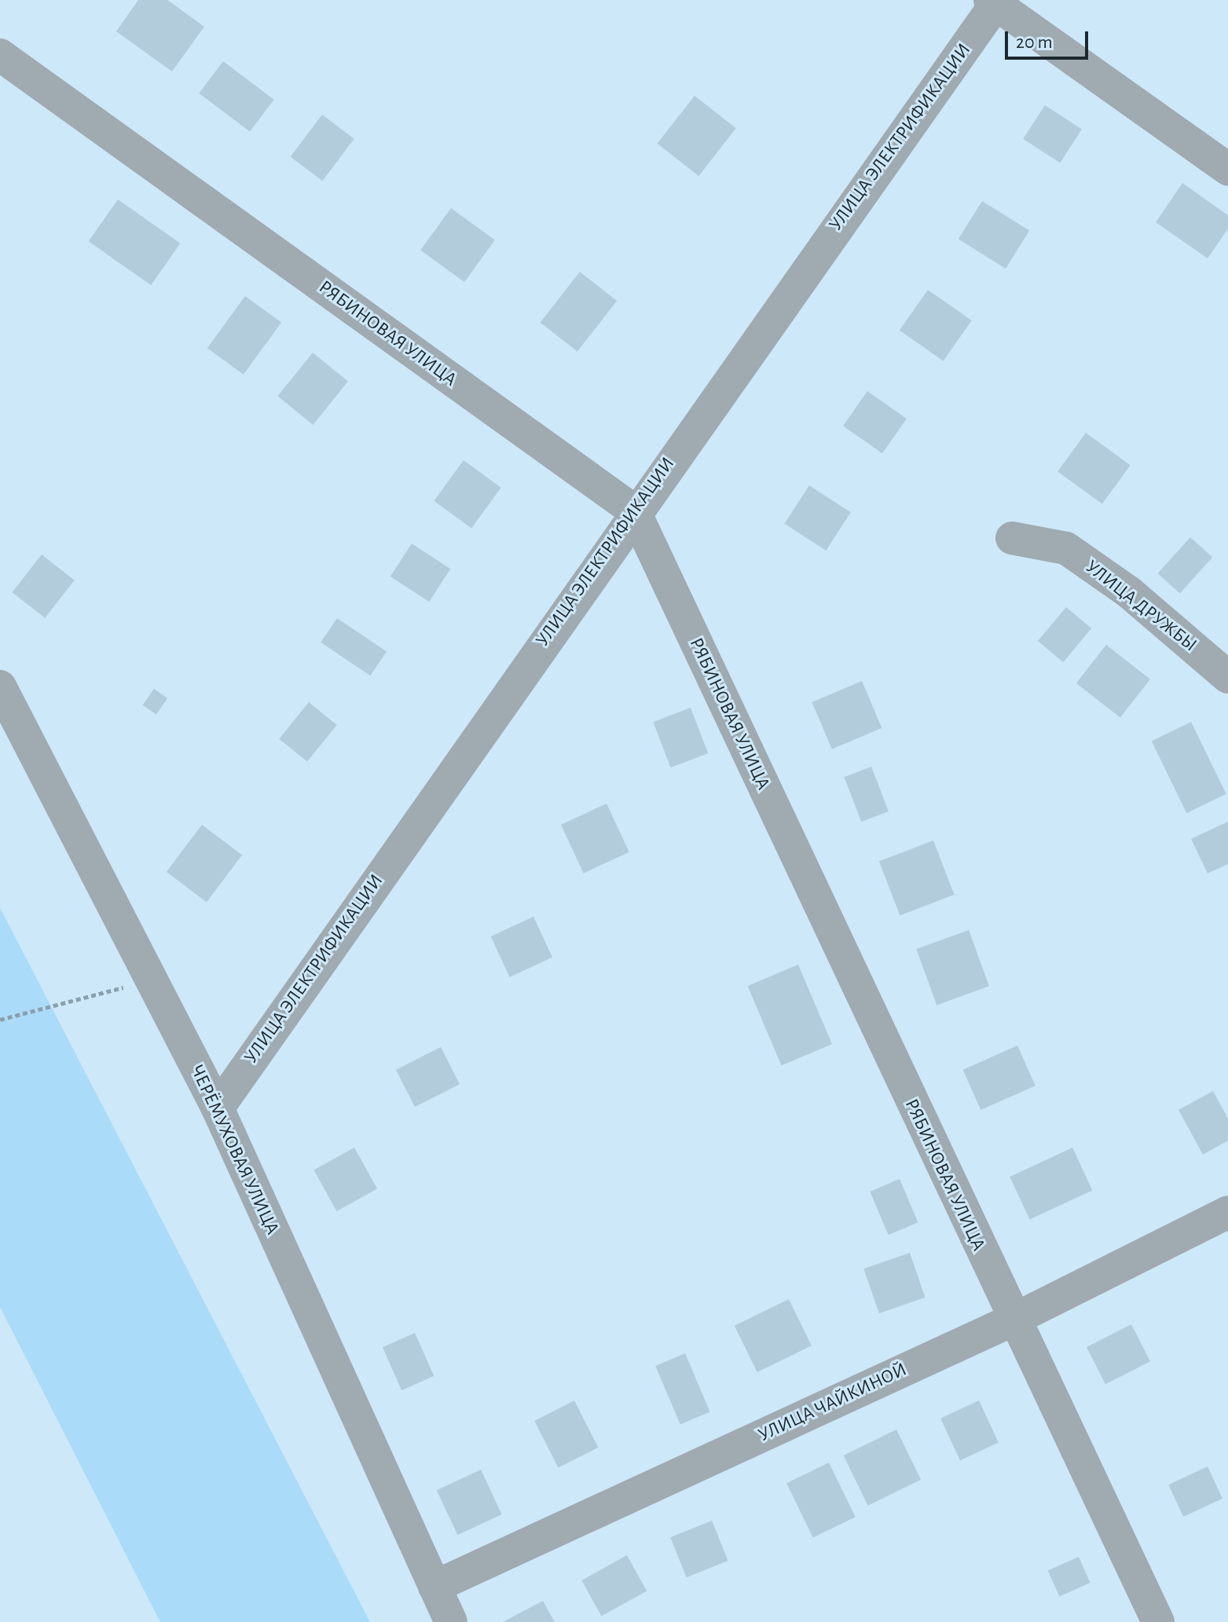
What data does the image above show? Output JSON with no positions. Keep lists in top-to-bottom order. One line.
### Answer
{"streets":{"street":["УЛИЦА ЭЛЕКТРИФИКАЦИИ","РЯБИНОВАЯ УЛИЦА","УЛИЦА ДРУЖБЫ","ЧЕРЁМУХОВАЯ УЛИЦА","УЛИЦА ЧАЙКИНОЙ"]},"crossings":[["УЛИЦА ЭЛЕКТРИФИКАЦИИ","РЯБИНОВАЯ УЛИЦА"],["УЛИЦА ЭЛЕКТРИФИКАЦИИ","ЧЕРЁМУХОВАЯ УЛИЦА"],["РЯБИНОВАЯ УЛИЦА","УЛИЦА ЧАЙКИНОЙ"],["ЧЕРЁМУХОВАЯ УЛИЦА","УЛИЦА ЧАЙКИНОЙ"]],"scale_bar":"20 m"}
